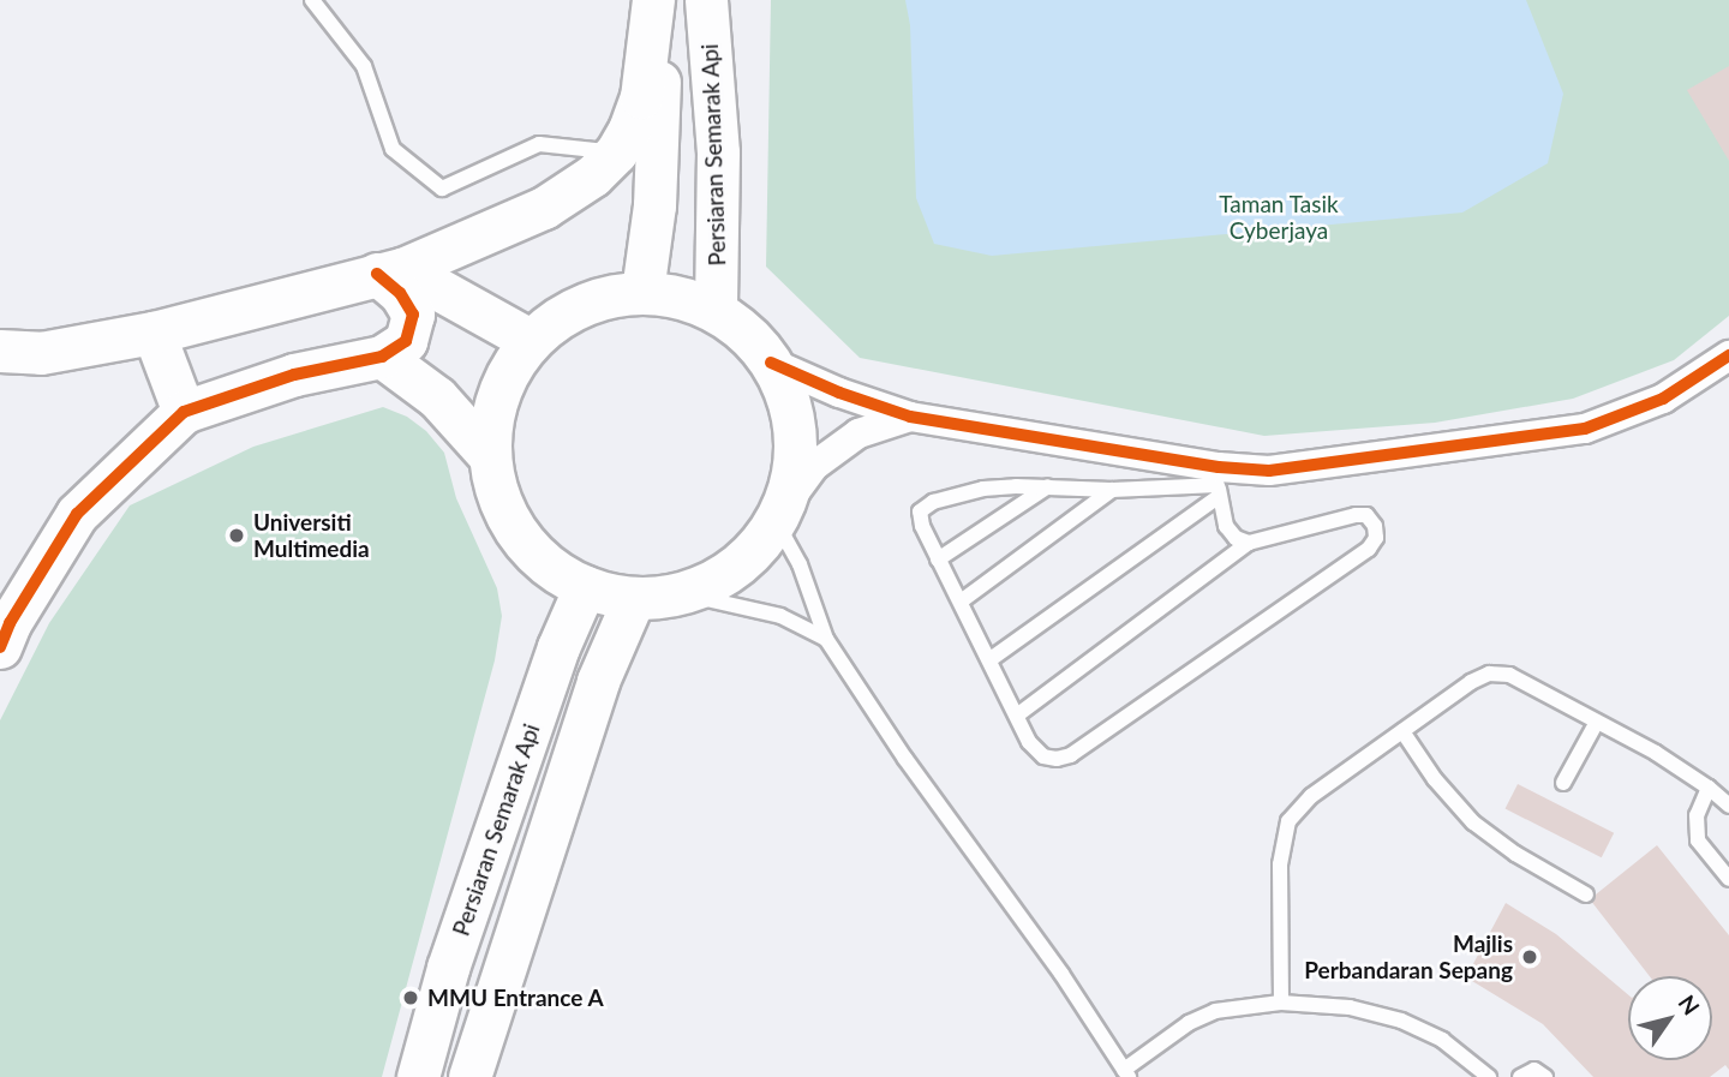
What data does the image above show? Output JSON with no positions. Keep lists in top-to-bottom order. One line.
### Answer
{"streets":{"main road":["Persiaran Semarak Api"]},"parks":["Taman Tasik Cyberjaya"],"places":["Universiti Multimedia","Majlis Perbandaran Sepang","MMU Entrance A"],"north":"top right"}
